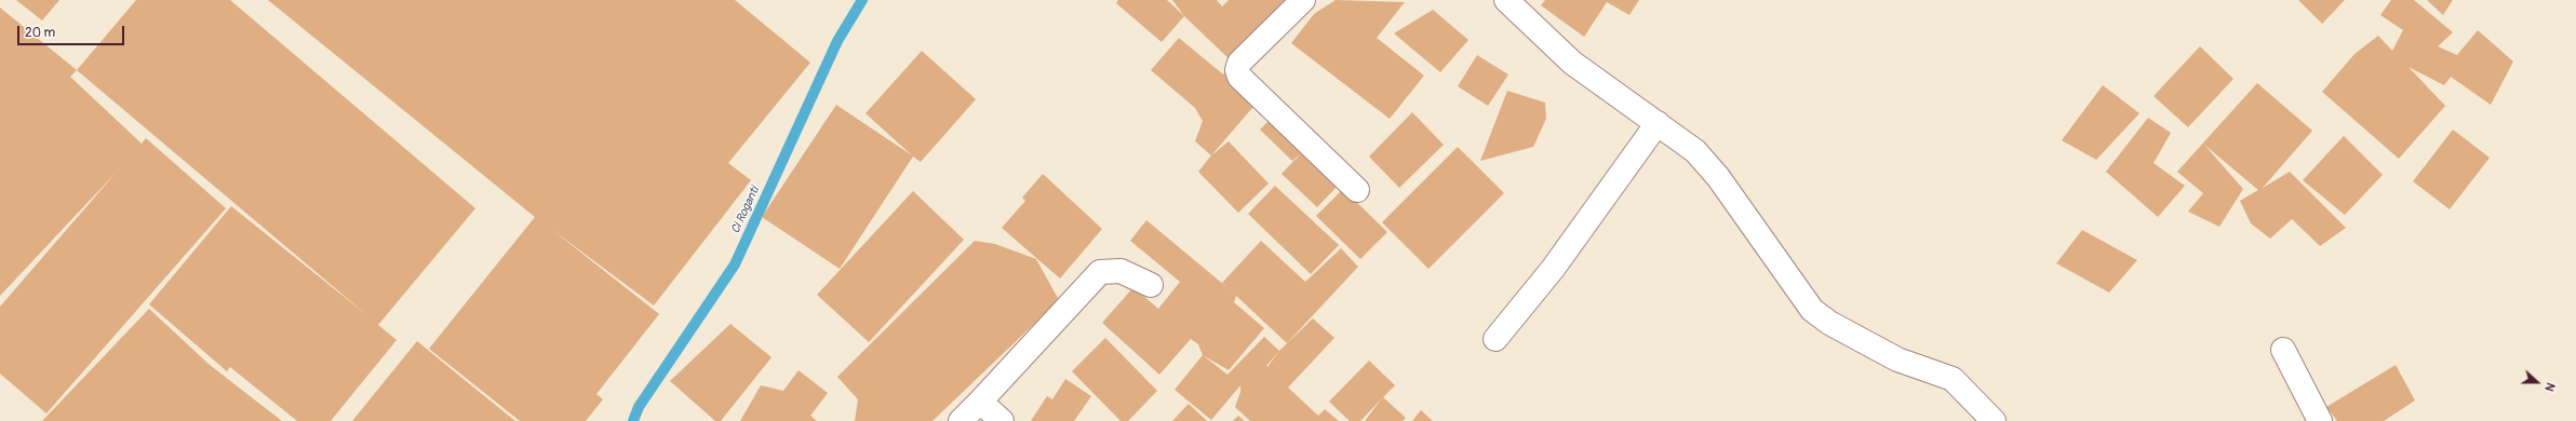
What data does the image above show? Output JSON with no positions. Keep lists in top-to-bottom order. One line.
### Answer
{"water":["Ci Roganti"],"scale_bar":"20 m","north":"right"}
